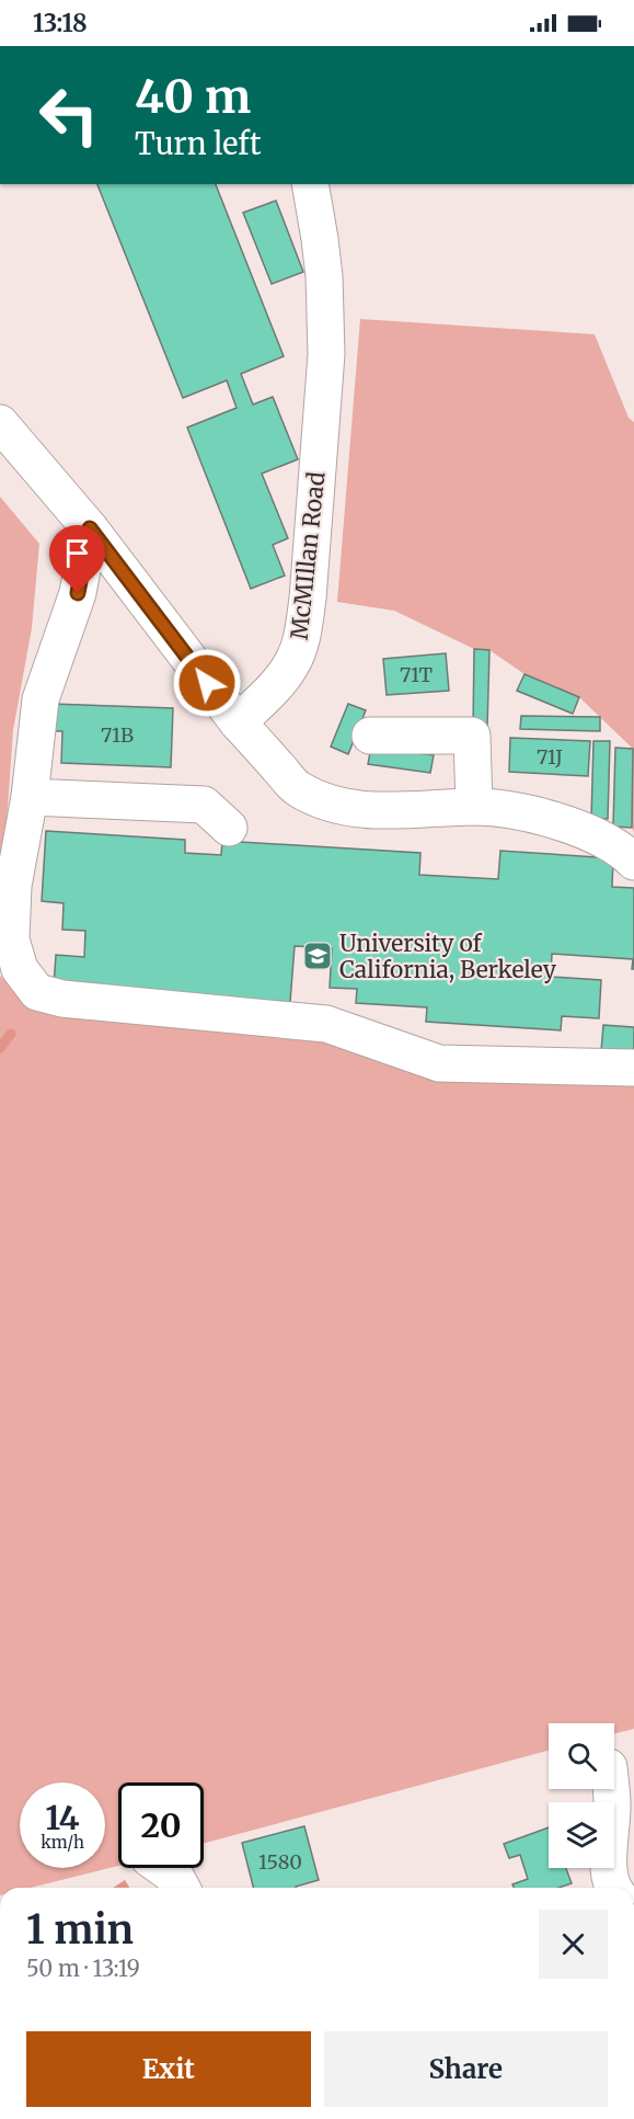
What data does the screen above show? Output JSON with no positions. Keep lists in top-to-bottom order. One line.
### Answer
{"streets":{"street":["McMIllan Road"]},"places":{"school or university":["University of California, Berkeley"]},"house_numbers":["71T","71B","71J","1580"],"page":{"status":"13:18","turn":["40 m","Turn left"],"speed":"14 km/h","limit":"20","heading":["1 min","50 m · 13:19"],"buttons":["Exit","Share"]}}
